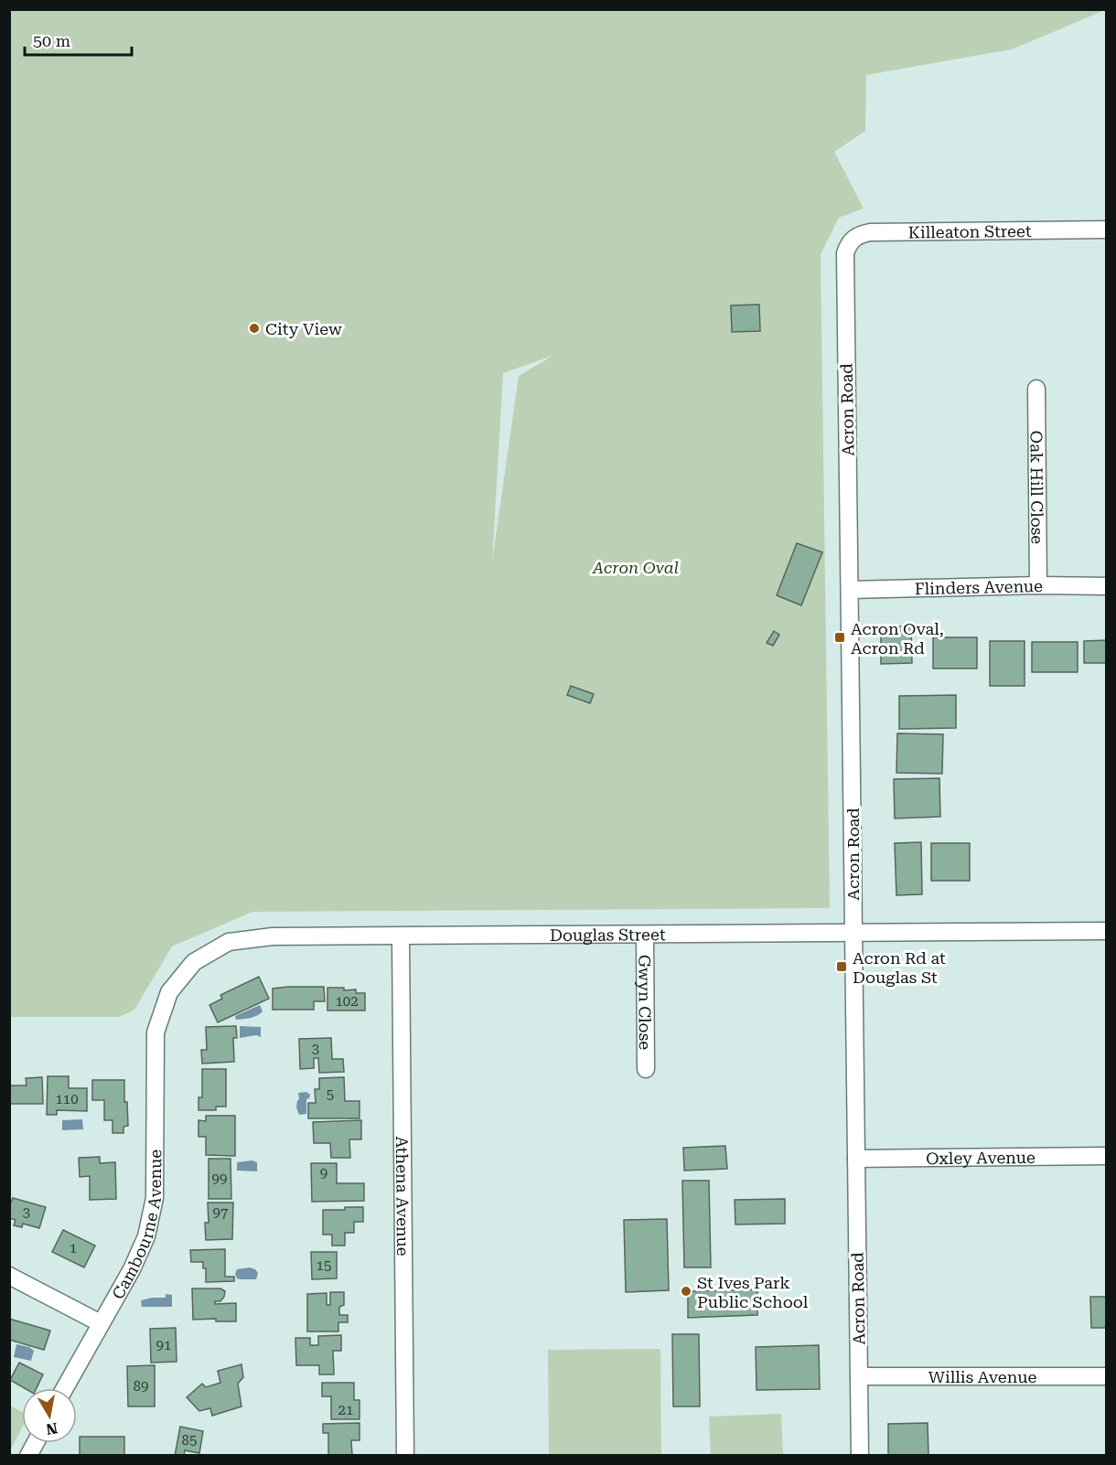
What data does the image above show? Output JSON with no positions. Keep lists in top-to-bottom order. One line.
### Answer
{"streets":{"street":["Killeaton Street","Acron Road","Oak Hill Close","Flinders Avenue","Douglas Street","Gwyn Close","Oxley Avenue","Athena Avenue","Cambourne Avenue","Willis Avenue"]},"crossings":[["Killeaton Street","Acron Road"],["Acron Road","Flinders Avenue"],["Acron Road","Douglas Street"],["Acron Road","Oxley Avenue"],["Acron Road","Willis Avenue"],["Oak Hill Close","Flinders Avenue"],["Douglas Street","Gwyn Close"],["Douglas Street","Athena Avenue"],["Douglas Street","Cambourne Avenue"]],"parks":["Acron Oval"],"places":{"other":["City View","St Ives Park Public School"],"transit":["Acron Oval, Acron Rd","Acron Rd at Douglas St"]},"house_numbers":["102","3","5","110","9","99","3","97","1","15","91","89","21","85"],"scale_bar":"50 m","north":"bottom"}
